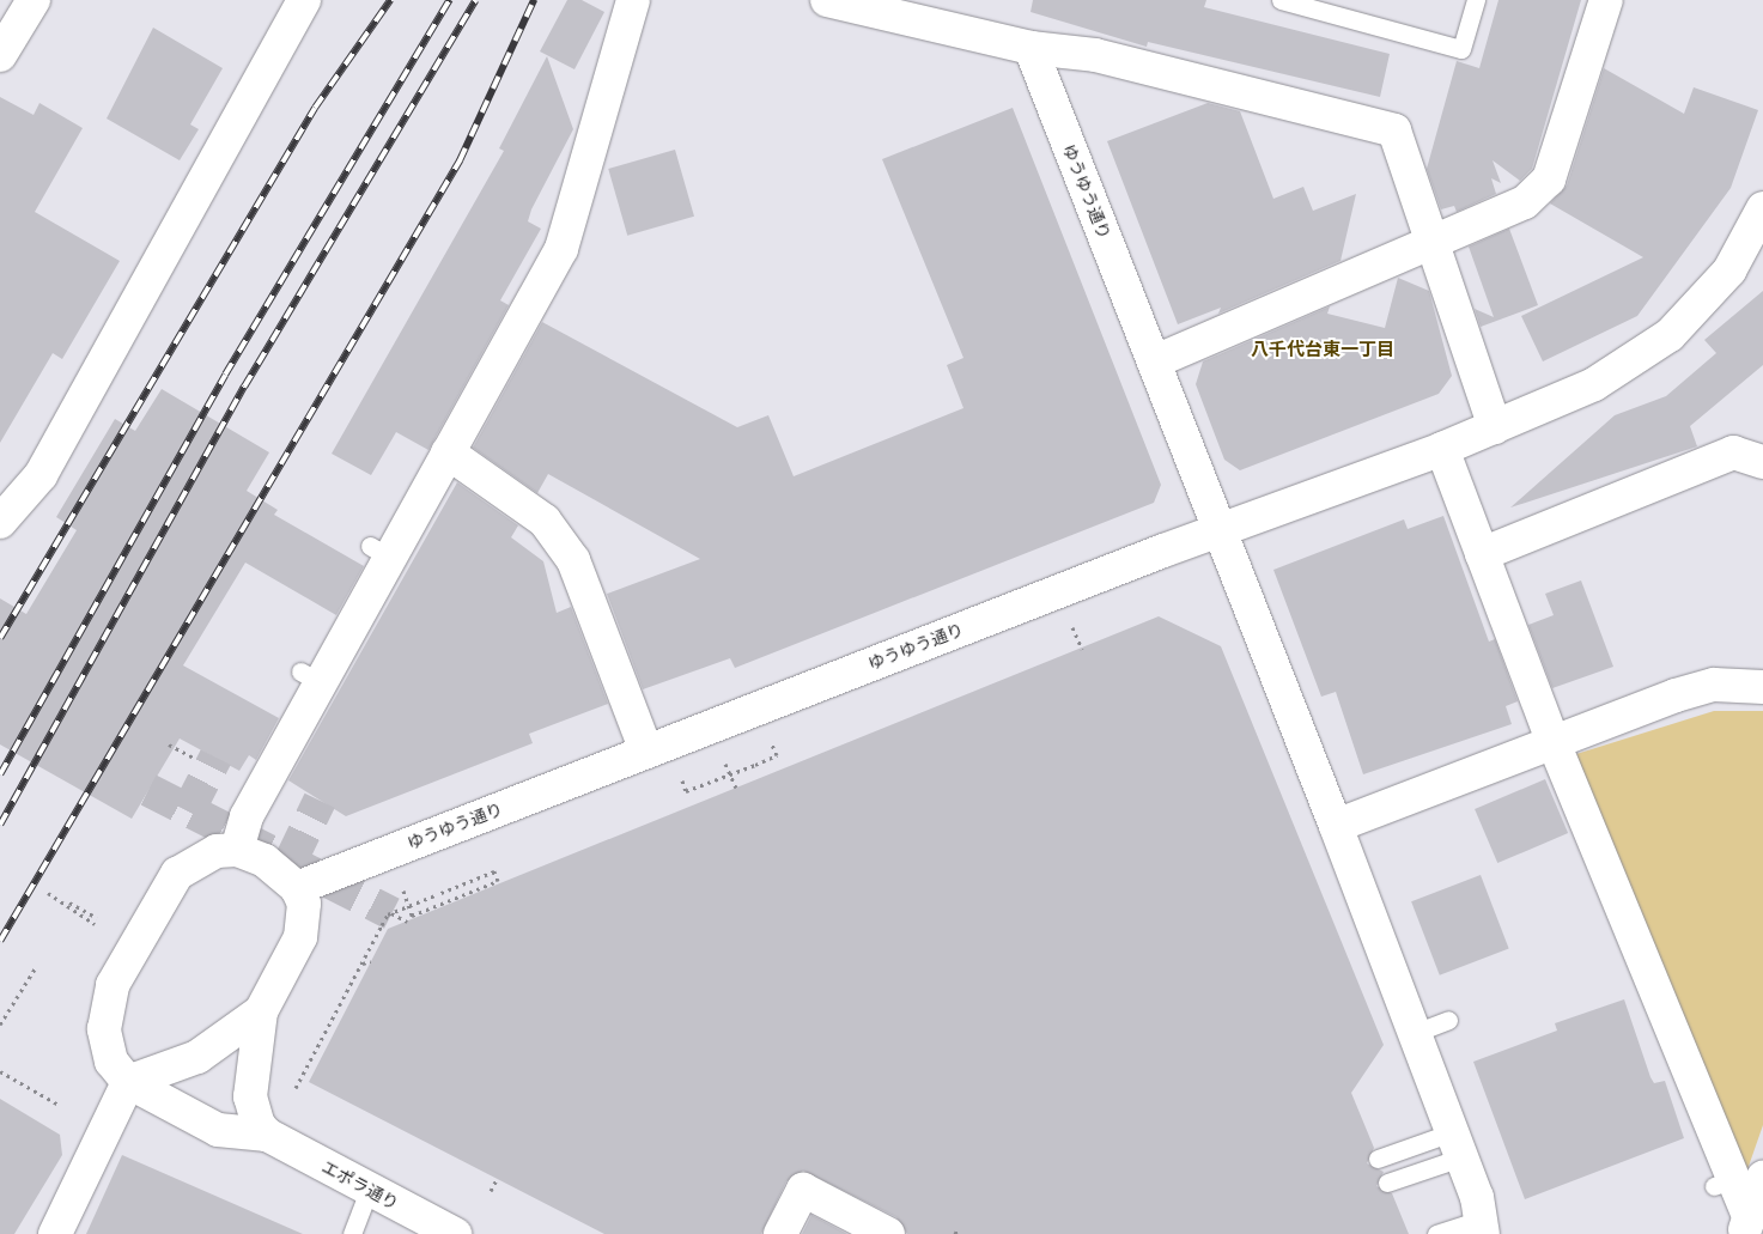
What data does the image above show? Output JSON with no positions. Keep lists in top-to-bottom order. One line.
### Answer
{"streets":{"street":["ゆうゆう通り","エポラ通り"]},"districts":["八千代台東一丁目"]}
